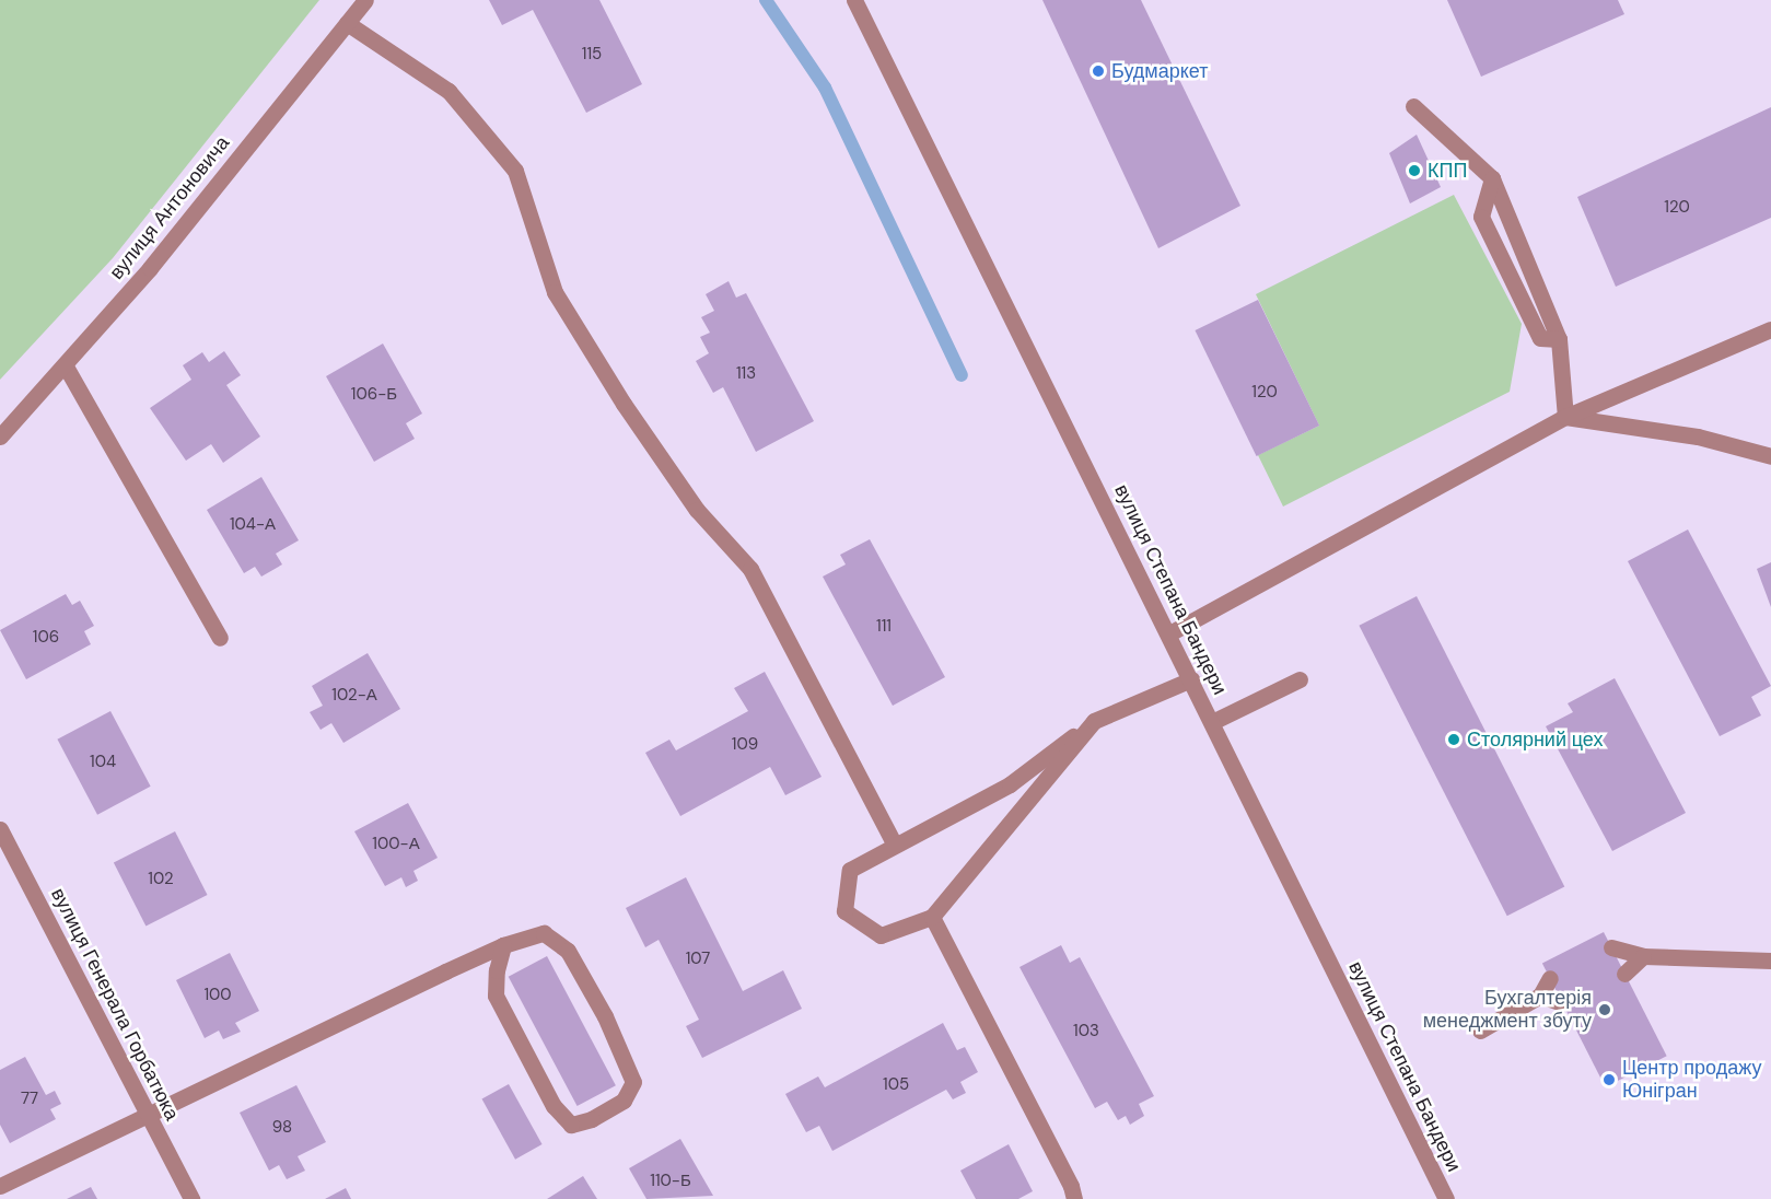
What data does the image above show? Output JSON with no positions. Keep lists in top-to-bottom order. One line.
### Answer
{"streets":{"street":["вулиця Антоновича","вулиця Степана Бандери","вулиця Генерала Горбатюка"]},"places":["Будмаркет","КПП","Столярний цех","Бухгалтерія менеджмент збуту","Центр продажу Юнігран"],"house_numbers":["115","120","113","120","106-Б","104-А","111","106","102-А","109","104","100-А","102","107","100","103","105","77","98","110-Б"]}
